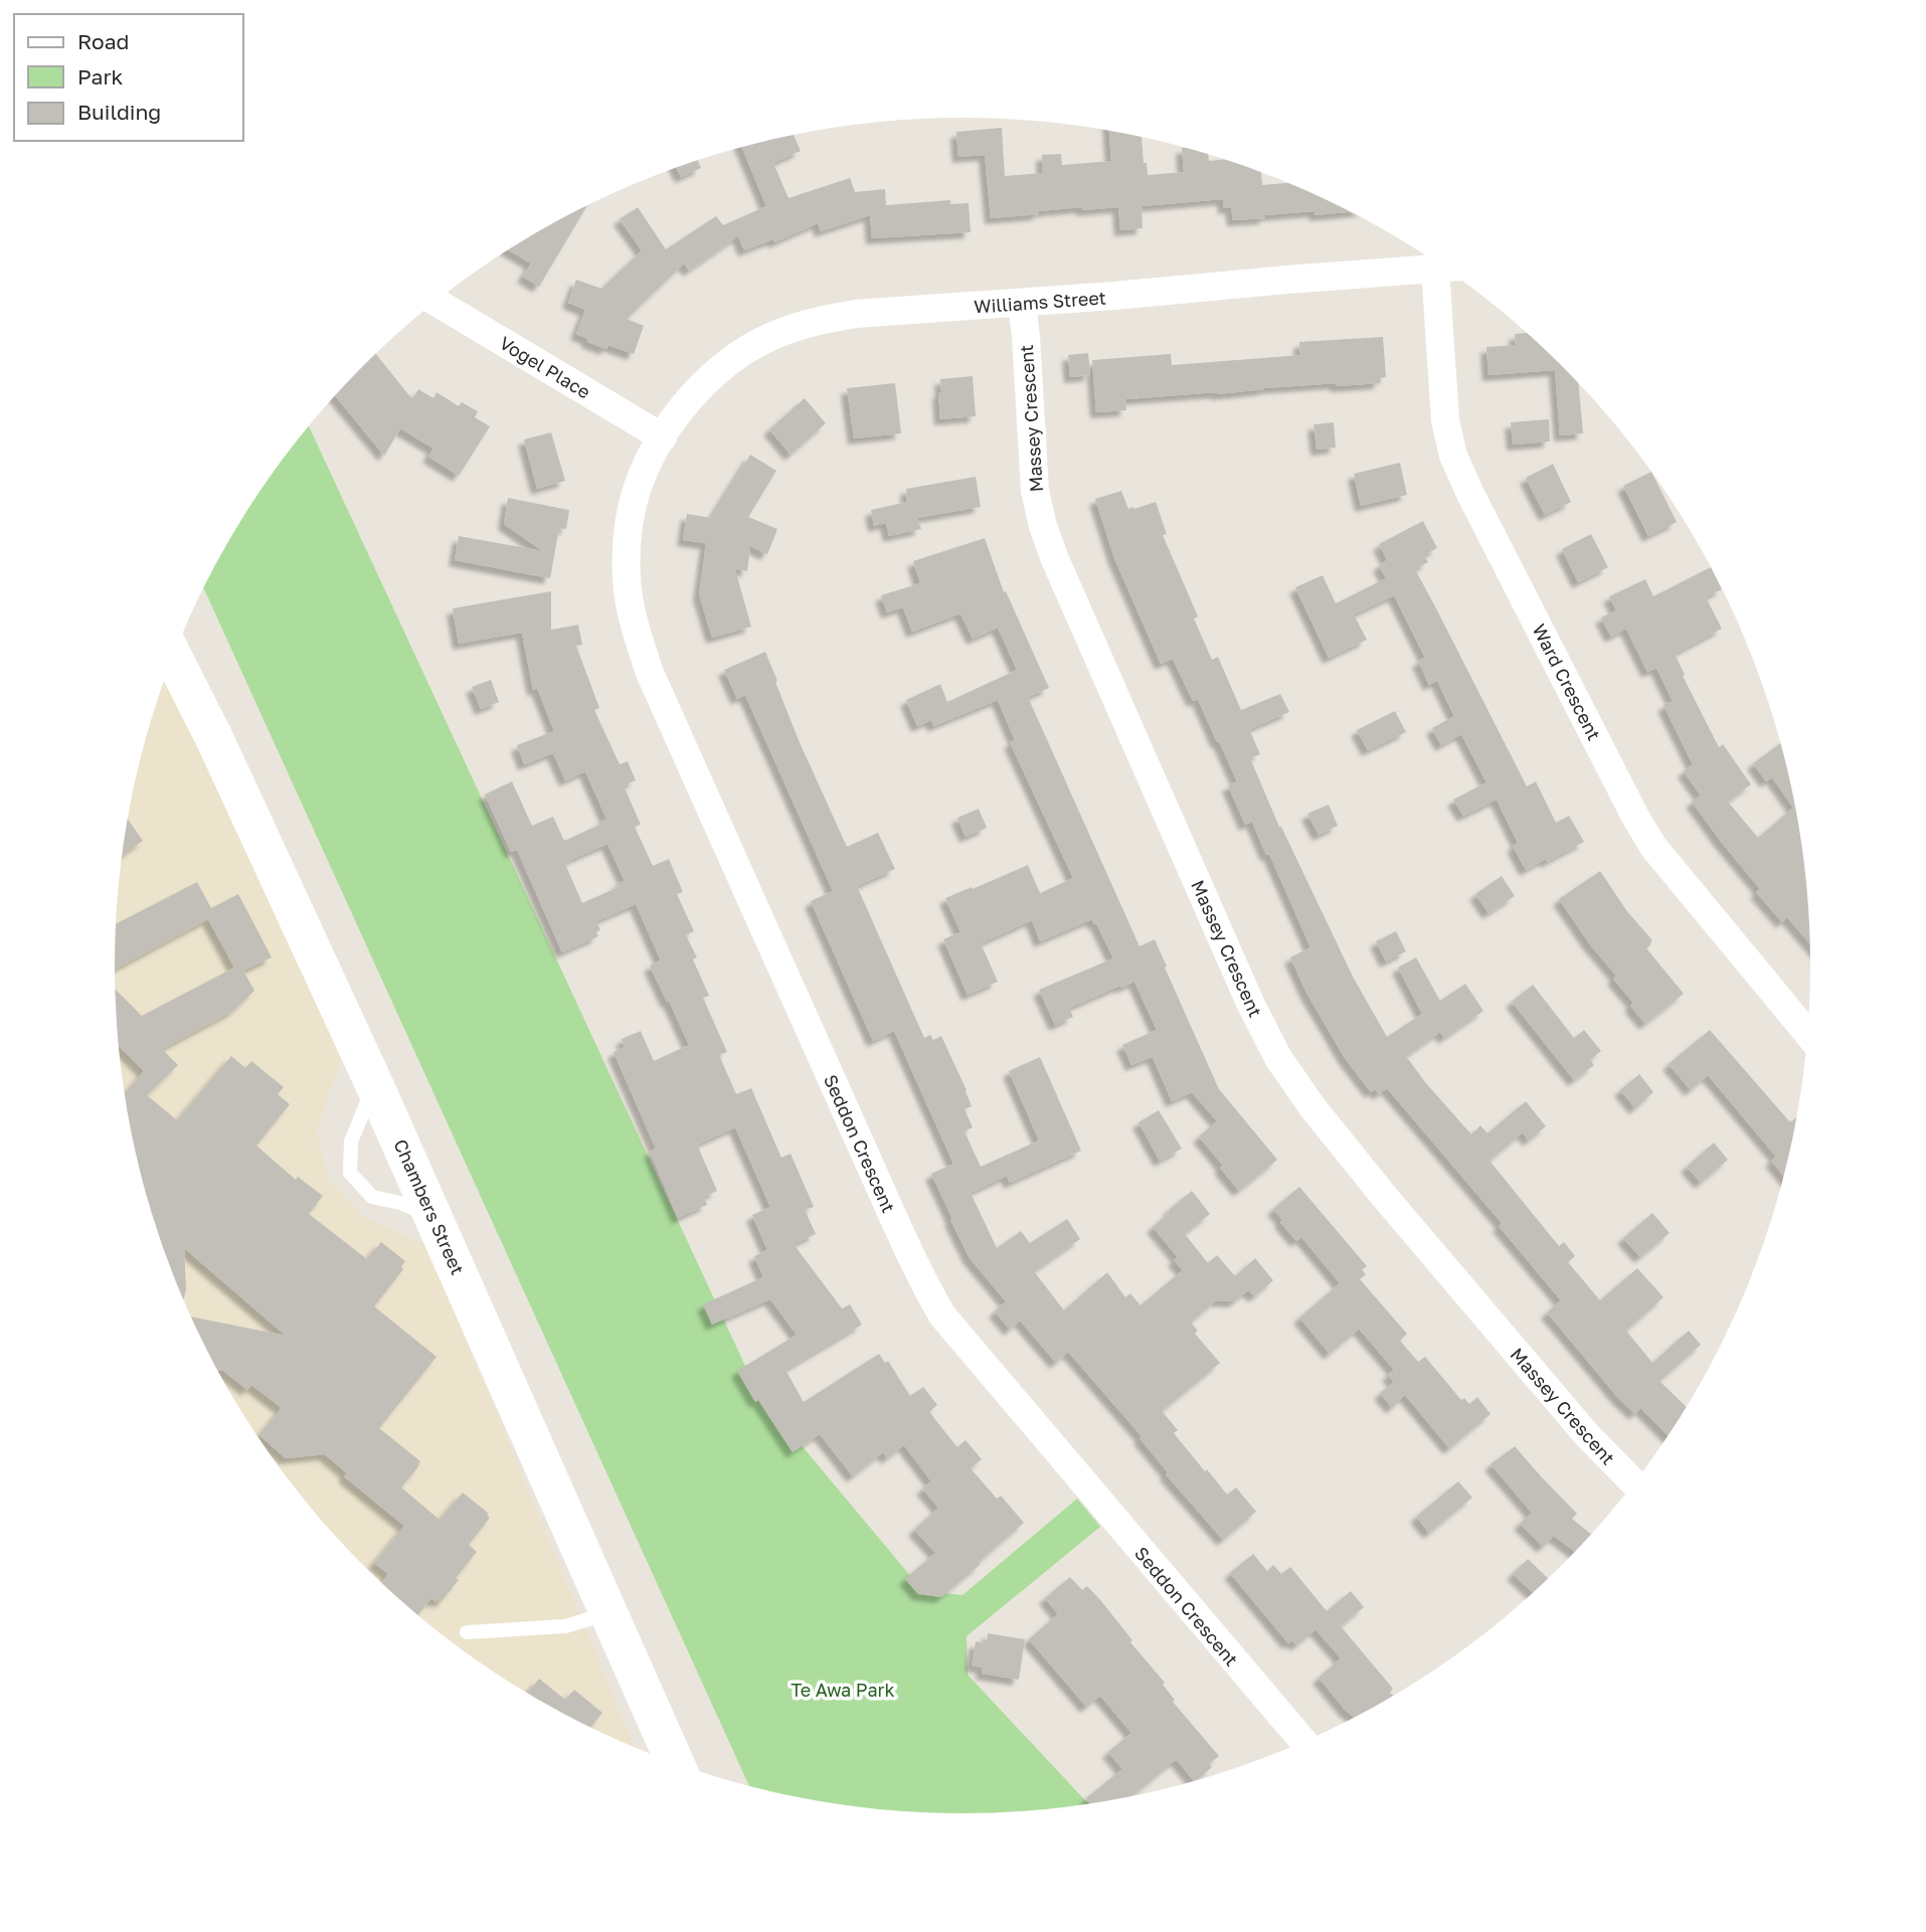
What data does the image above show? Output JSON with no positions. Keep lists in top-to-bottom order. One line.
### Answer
{"streets":{"main road":["Chambers Street"],"street":["Williams Street","Vogel Place","Massey Crescent","Ward Crescent","Seddon Crescent"]},"crossings":[["Williams Street","Vogel Place"],["Williams Street","Massey Crescent"],["Williams Street","Seddon Crescent"],["Vogel Place","Seddon Crescent"]],"parks":["Te Awa Park"],"legend":["Road","Park","Building"]}
